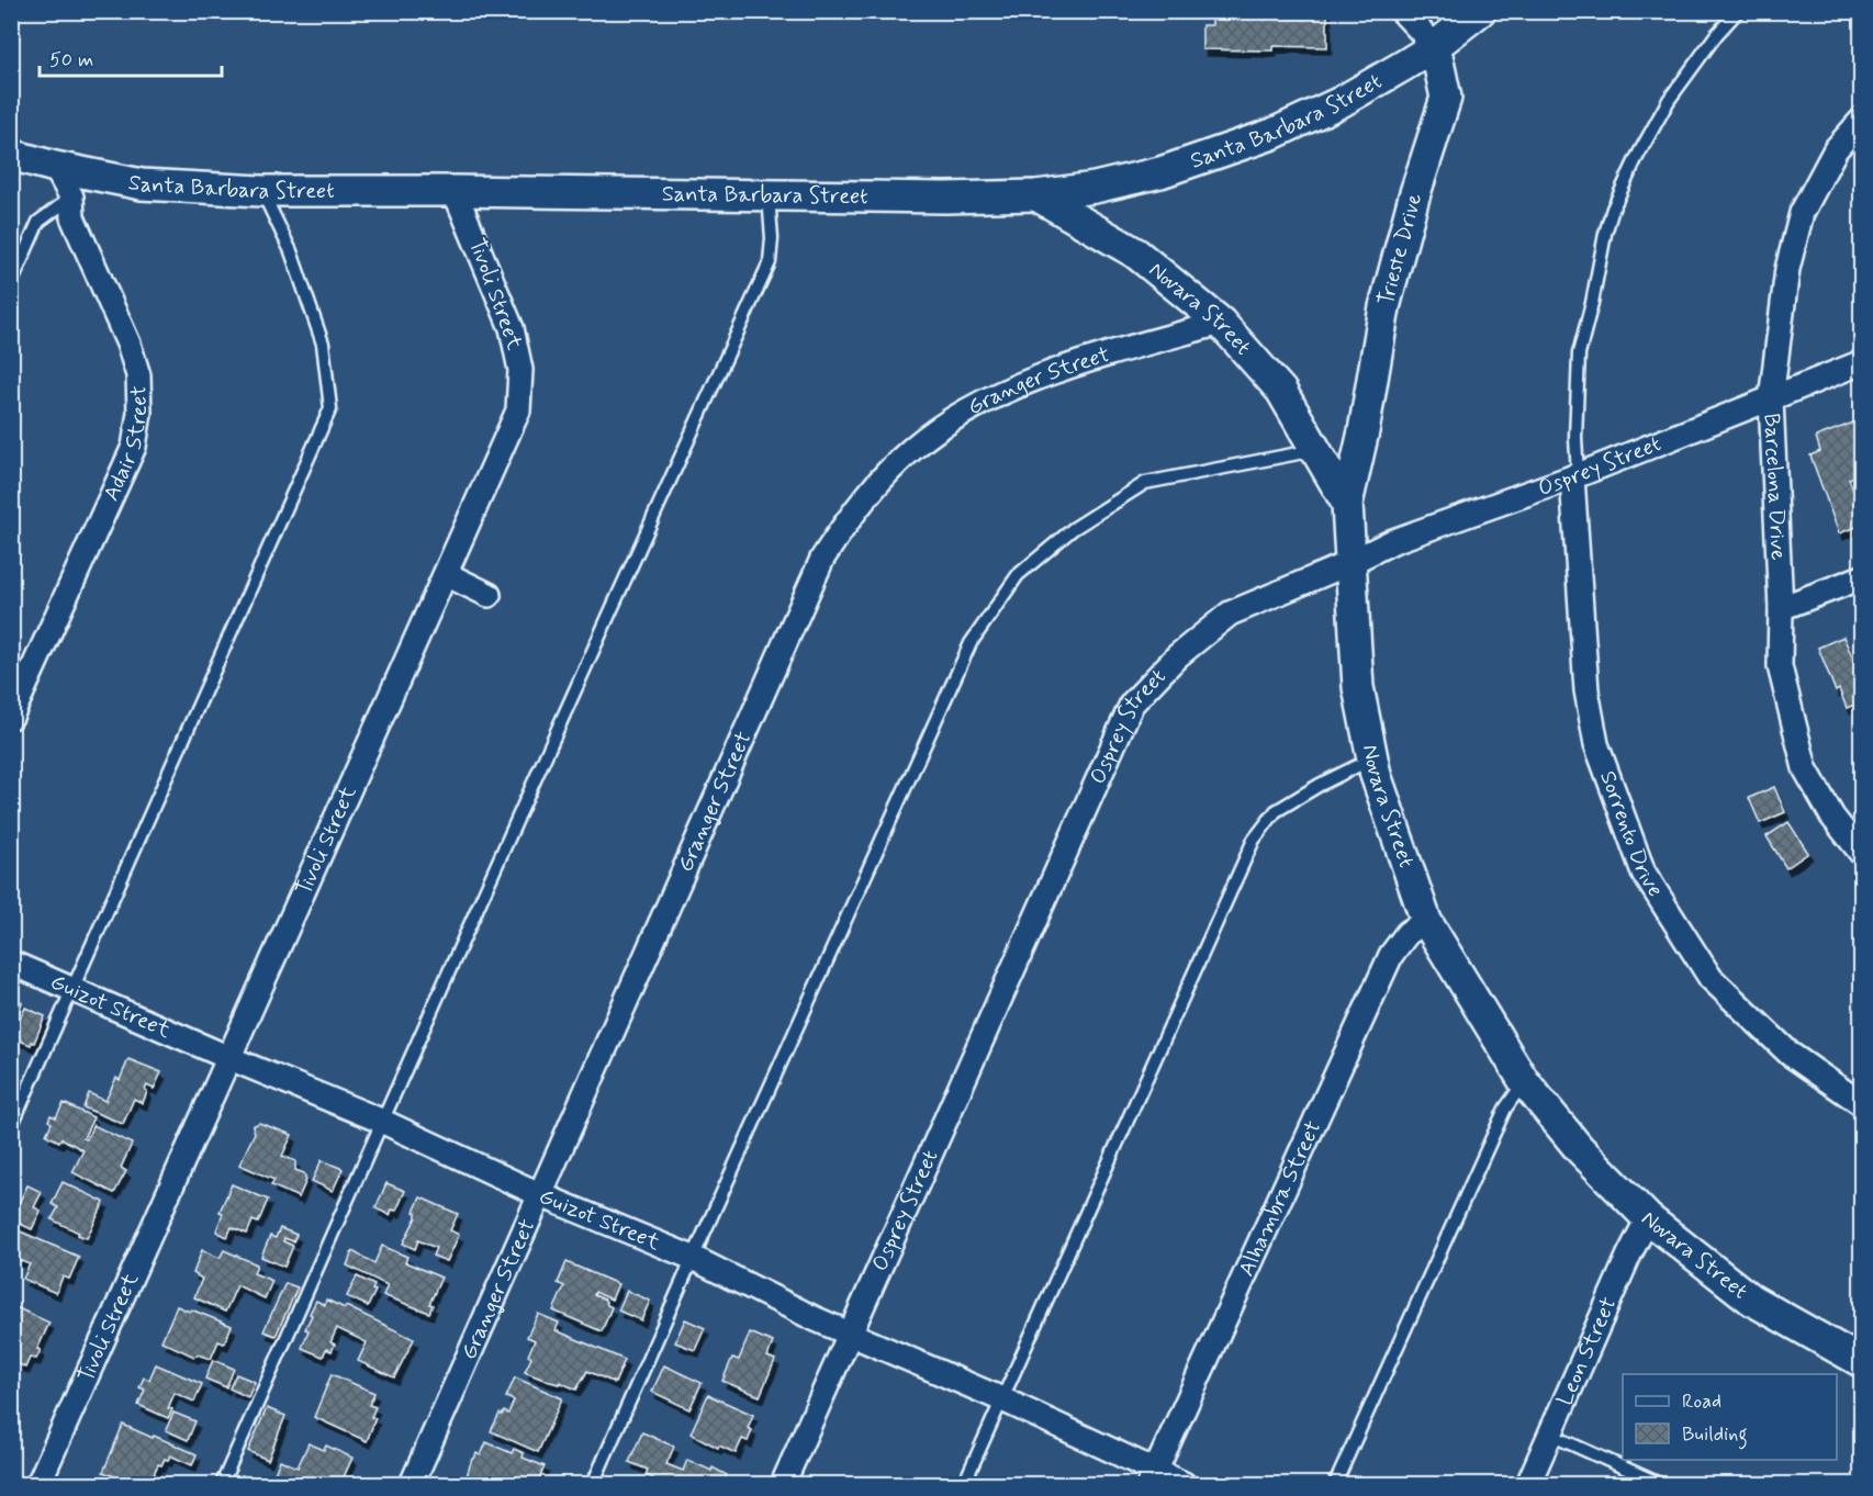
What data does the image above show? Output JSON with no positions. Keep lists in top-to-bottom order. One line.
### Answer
{"streets":{"street":["Santa Barbara Street","Trieste Drive","Tivoli Street","Novara Street","Granger Street","Adair Street","Osprey Street","Barcelona Drive","Sorrento Drive","Guizot Street","Alhambra Street","Leon Street"]},"crossings":[["Santa Barbara Street","Trieste Drive"],["Santa Barbara Street","Tivoli Street"],["Santa Barbara Street","Novara Street"],["Santa Barbara Street","Adair Street"],["Trieste Drive","Novara Street"],["Tivoli Street","Guizot Street"],["Novara Street","Granger Street"],["Novara Street","Osprey Street"],["Novara Street","Alhambra Street"],["Novara Street","Leon Street"],["Granger Street","Guizot Street"],["Osprey Street","Barcelona Drive"],["Osprey Street","Sorrento Drive"],["Osprey Street","Guizot Street"],["Guizot Street","Alhambra Street"]],"legend":["Road","Building"],"scale_bar":"50 m"}
